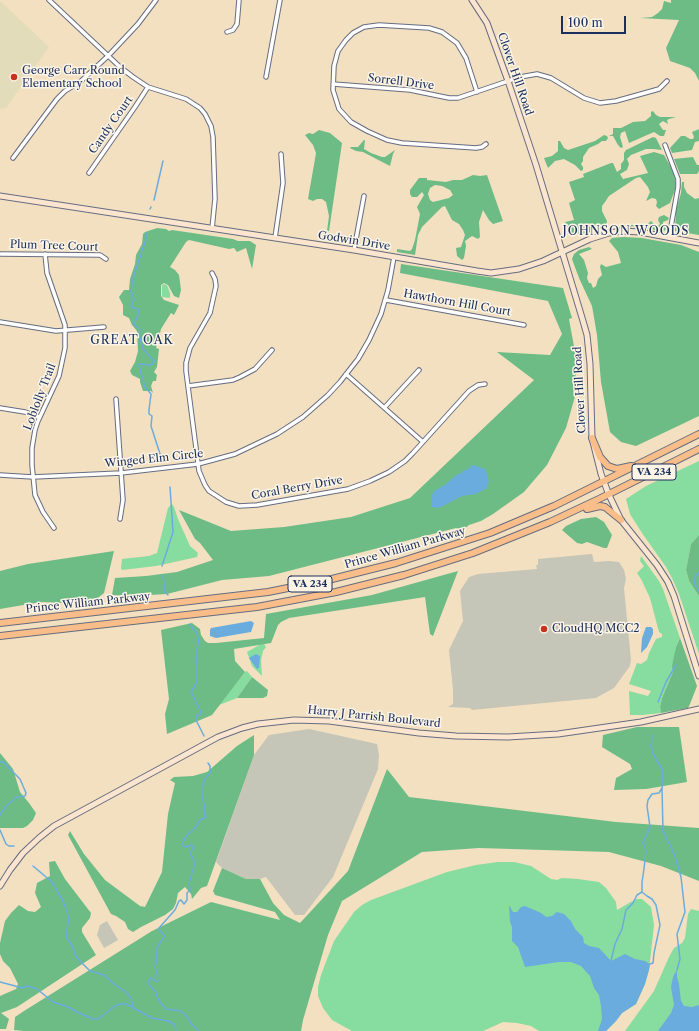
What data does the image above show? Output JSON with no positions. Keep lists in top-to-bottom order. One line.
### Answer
{"streets":{"highway":["VA 234","Prince William Parkway"],"street":["Clover Hill Road","Sorrell Drive","Candy Court","Godwin Drive","Plum Tree Court","Hawthorn Hill Court","Loblolly Trail","Winged Elm Circle","Coral Berry Drive","Harry J Parrish Boulevard"]},"crossings":[["Clover Hill Road","Sorrell Drive"],["Clover Hill Road","Godwin Drive"],["Clover Hill Road","Prince William Parkway"],["Godwin Drive","Winged Elm Circle"],["Plum Tree Court","Loblolly Trail"],["Hawthorn Hill Court","Winged Elm Circle"],["Loblolly Trail","Winged Elm Circle"],["Winged Elm Circle","Coral Berry Drive"]],"districts":["JOHNSON WOODS","GREAT OAK"],"places":["George Carr Round Elementary School","CloudHQ MCC2"],"scale_bar":"100 m"}
